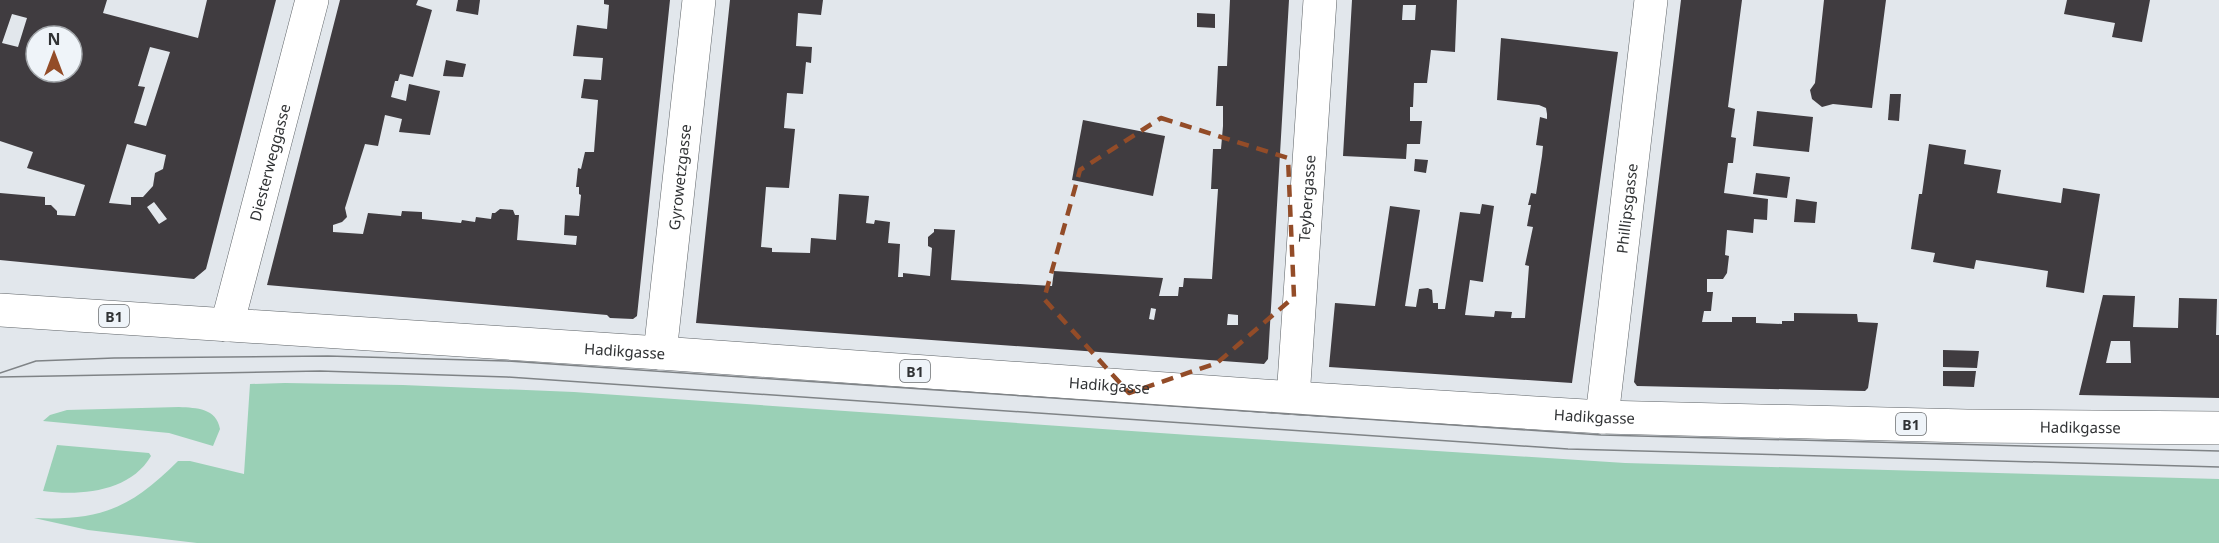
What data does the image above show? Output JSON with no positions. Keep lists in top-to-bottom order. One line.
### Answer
{"streets":{"main road":["Diesterweggasse","Gyrowetzgasse","Teybergasse","Phillipsgasse","B1","Hadikgasse"]},"crossings":[["Diesterweggasse","Hadikgasse"],["Gyrowetzgasse","Hadikgasse"],["Teybergasse","Hadikgasse"],["Phillipsgasse","Hadikgasse"]],"north":"top"}
